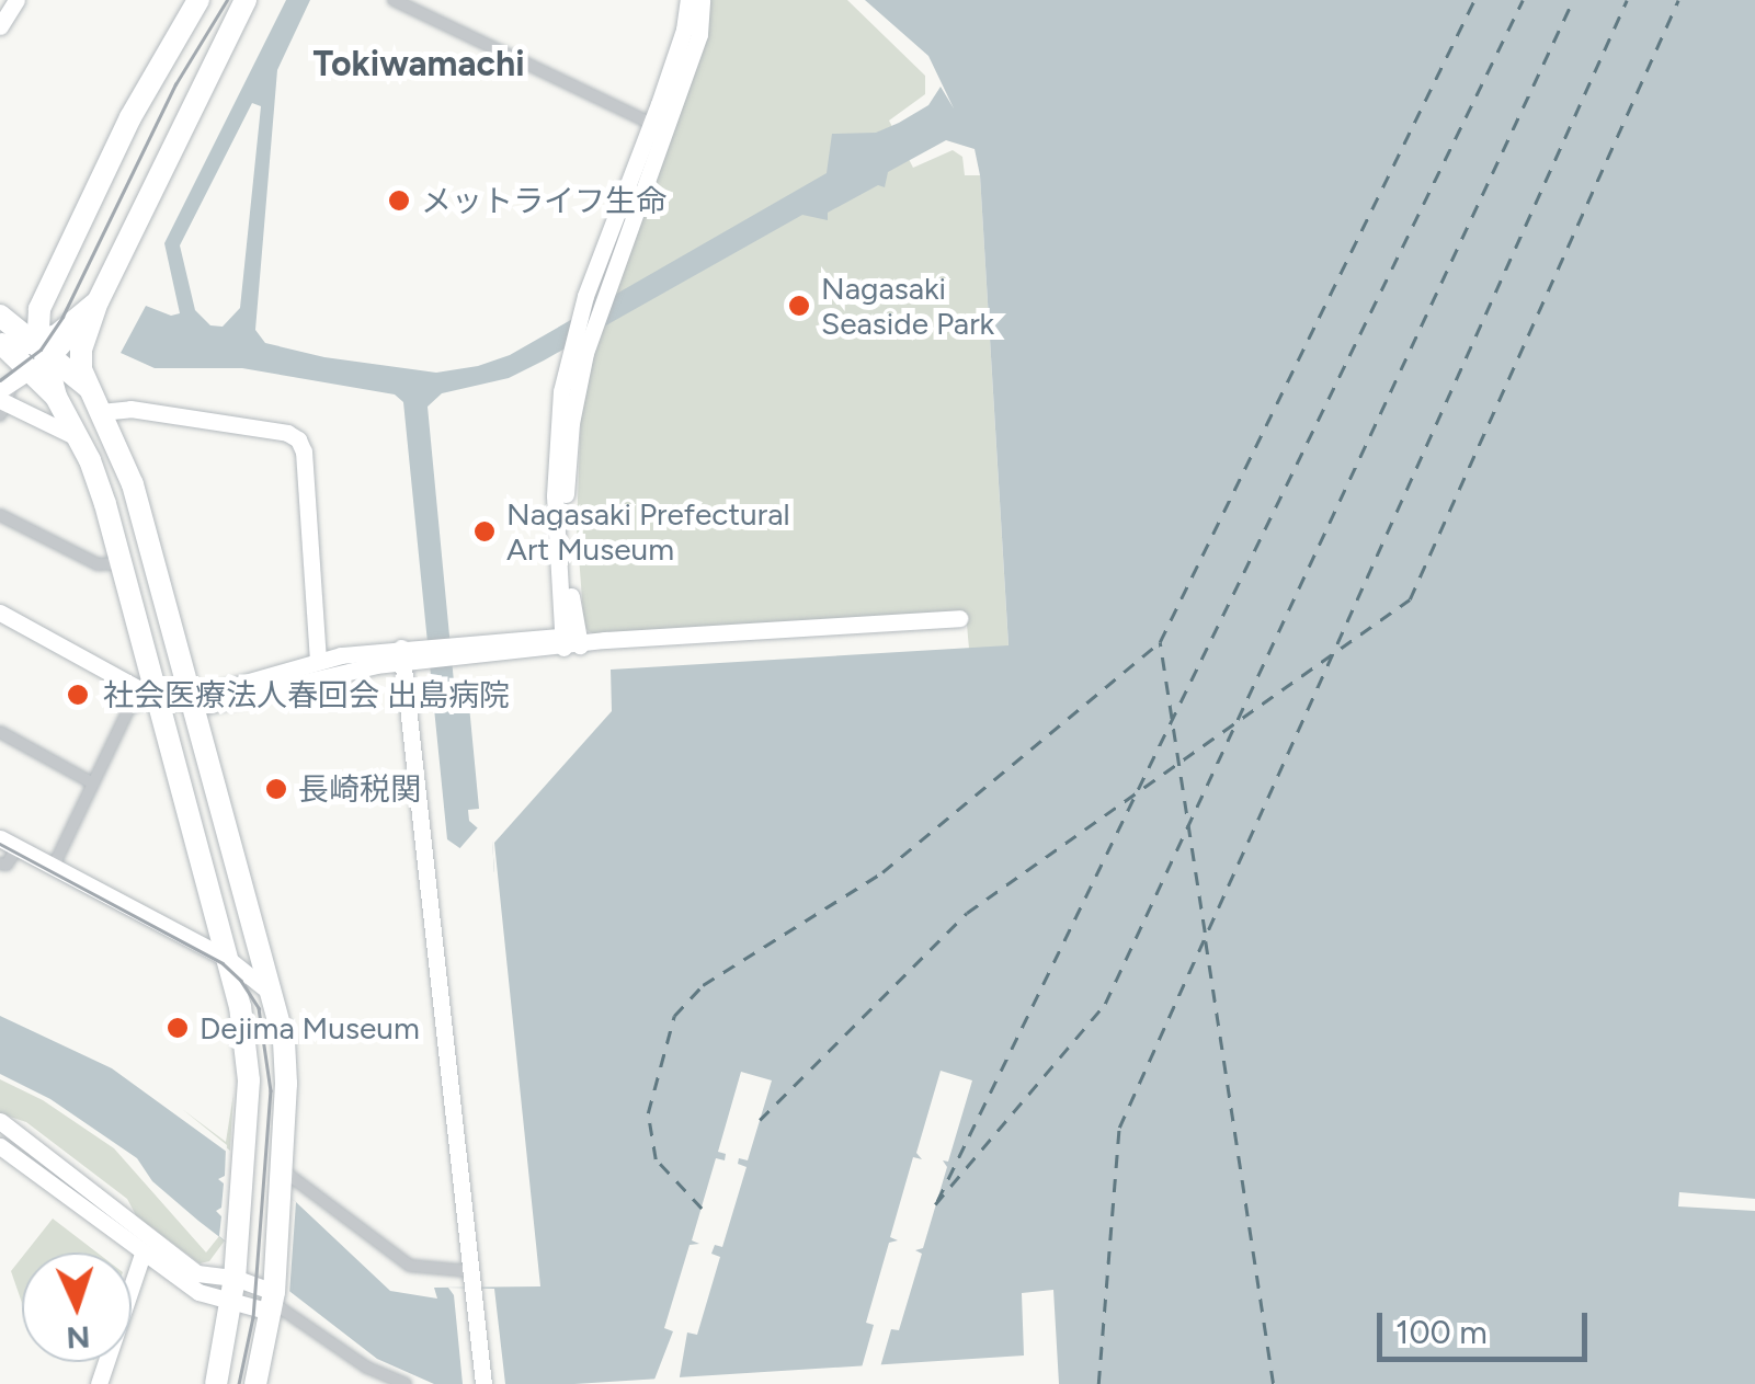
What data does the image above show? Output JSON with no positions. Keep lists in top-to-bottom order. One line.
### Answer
{"districts":["Tokiwamachi"],"places":["メットライフ生命","Nagasaki Seaside Park","Nagasaki Prefectural Art Museum","社会医療法人春回会 出島病院","長崎税関","Dejima Museum"],"scale_bar":"100 m","north":"bottom"}
